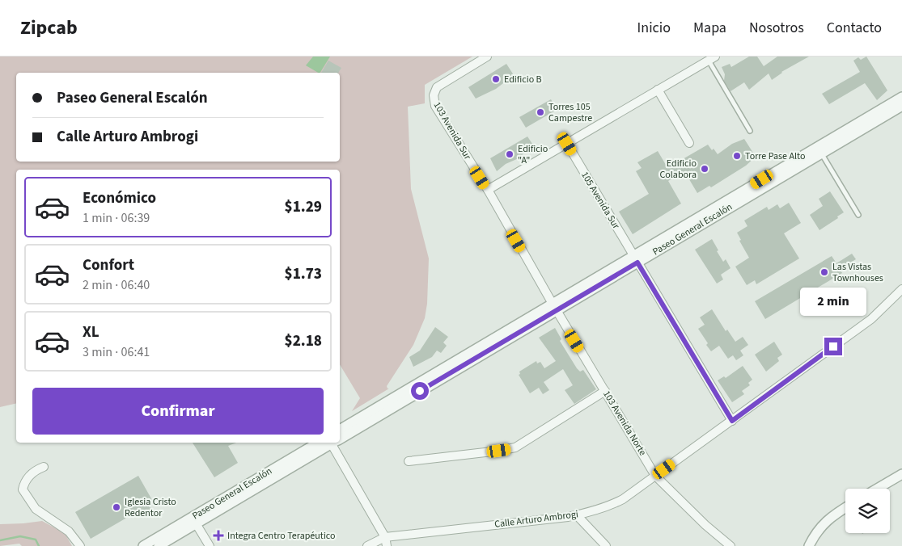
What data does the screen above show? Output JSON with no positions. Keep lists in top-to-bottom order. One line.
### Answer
{"streets":{"street":["103 Avenida Sur","105 Avenida Sur","Paseo General Escalón","103 Avenida Norte","Calle Arturo Ambrogi"]},"crossings":[["103 Avenida Sur","Paseo General Escalón"],["103 Avenida Sur","103 Avenida Norte"],["105 Avenida Sur","Paseo General Escalón"],["105 Avenida Sur","Calle Arturo Ambrogi"],["Paseo General Escalón","103 Avenida Norte"],["103 Avenida Norte","Calle Arturo Ambrogi"]],"places":{"other":["Edificio B","Torres 105 Campestre","Edificio \"A\"","Torre Pase Alto","Edificio Colabora","Las Vistas Townhouses","Iglesia Cristo Redentor"],"health":["Integra Centro Terapéutico"]},"page":{"header":"Zipcab","nav":["Inicio","Mapa","Nosotros","Contacto"],"banner":["Paseo General Escalón","Calle Arturo Ambrogi"],"list":[{"name":"Económico","note":"1 min · 06:39","value":"$1.29"},{"name":"Confort","note":"2 min · 06:40","value":"$1.73"},{"name":"XL","note":"3 min · 06:41","value":"$2.18"}],"bubble":"2 min","buttons":"Confirmar"}}
